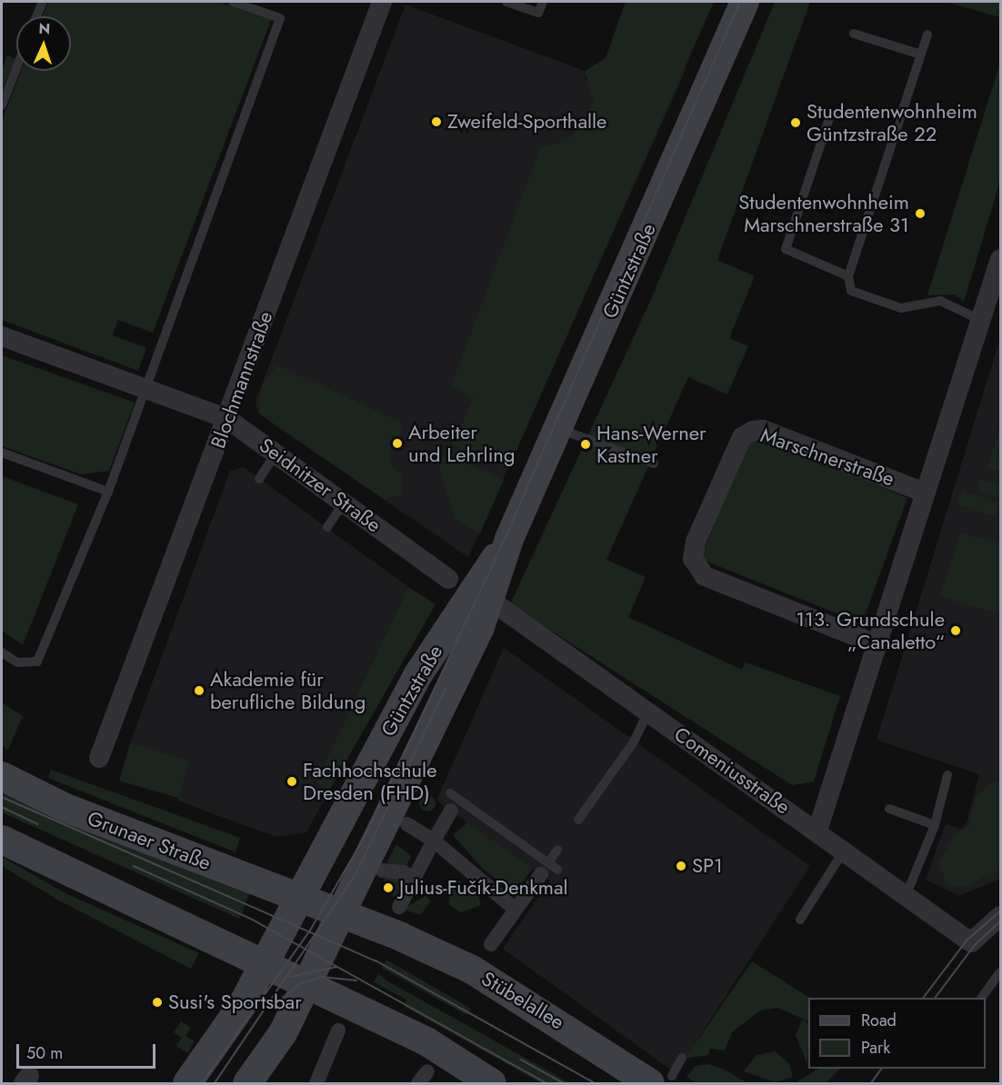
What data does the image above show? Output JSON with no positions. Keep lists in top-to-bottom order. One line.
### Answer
{"streets":{"main road":["Güntzstraße","Grunaer Straße","Stübelallee"],"street":["Blochmannstraße","Marschnerstraße","Seidnitzer Straße","Comeniusstraße"]},"crossings":[["Güntzstraße","Comeniusstraße"],["Güntzstraße","Grunaer Straße"],["Güntzstraße","Stübelallee"],["Blochmannstraße","Seidnitzer Straße"],["Grunaer Straße","Stübelallee"]],"places":["Zweifeld-Sporthalle","Studentenwohnheim Güntzstraße 22","Studentenwohnheim Marschnerstraße 31","Arbeiter und Lehrling","Hans-Werner Kastner","113. Grundschule „Canaletto“","Akademie für berufliche Bildung","Fachhochschule Dresden (FHD)","SP1","Julius-Fučík-Denkmal","Susi's Sportsbar"],"legend":["Road","Park"],"scale_bar":"50 m","north":"top"}
